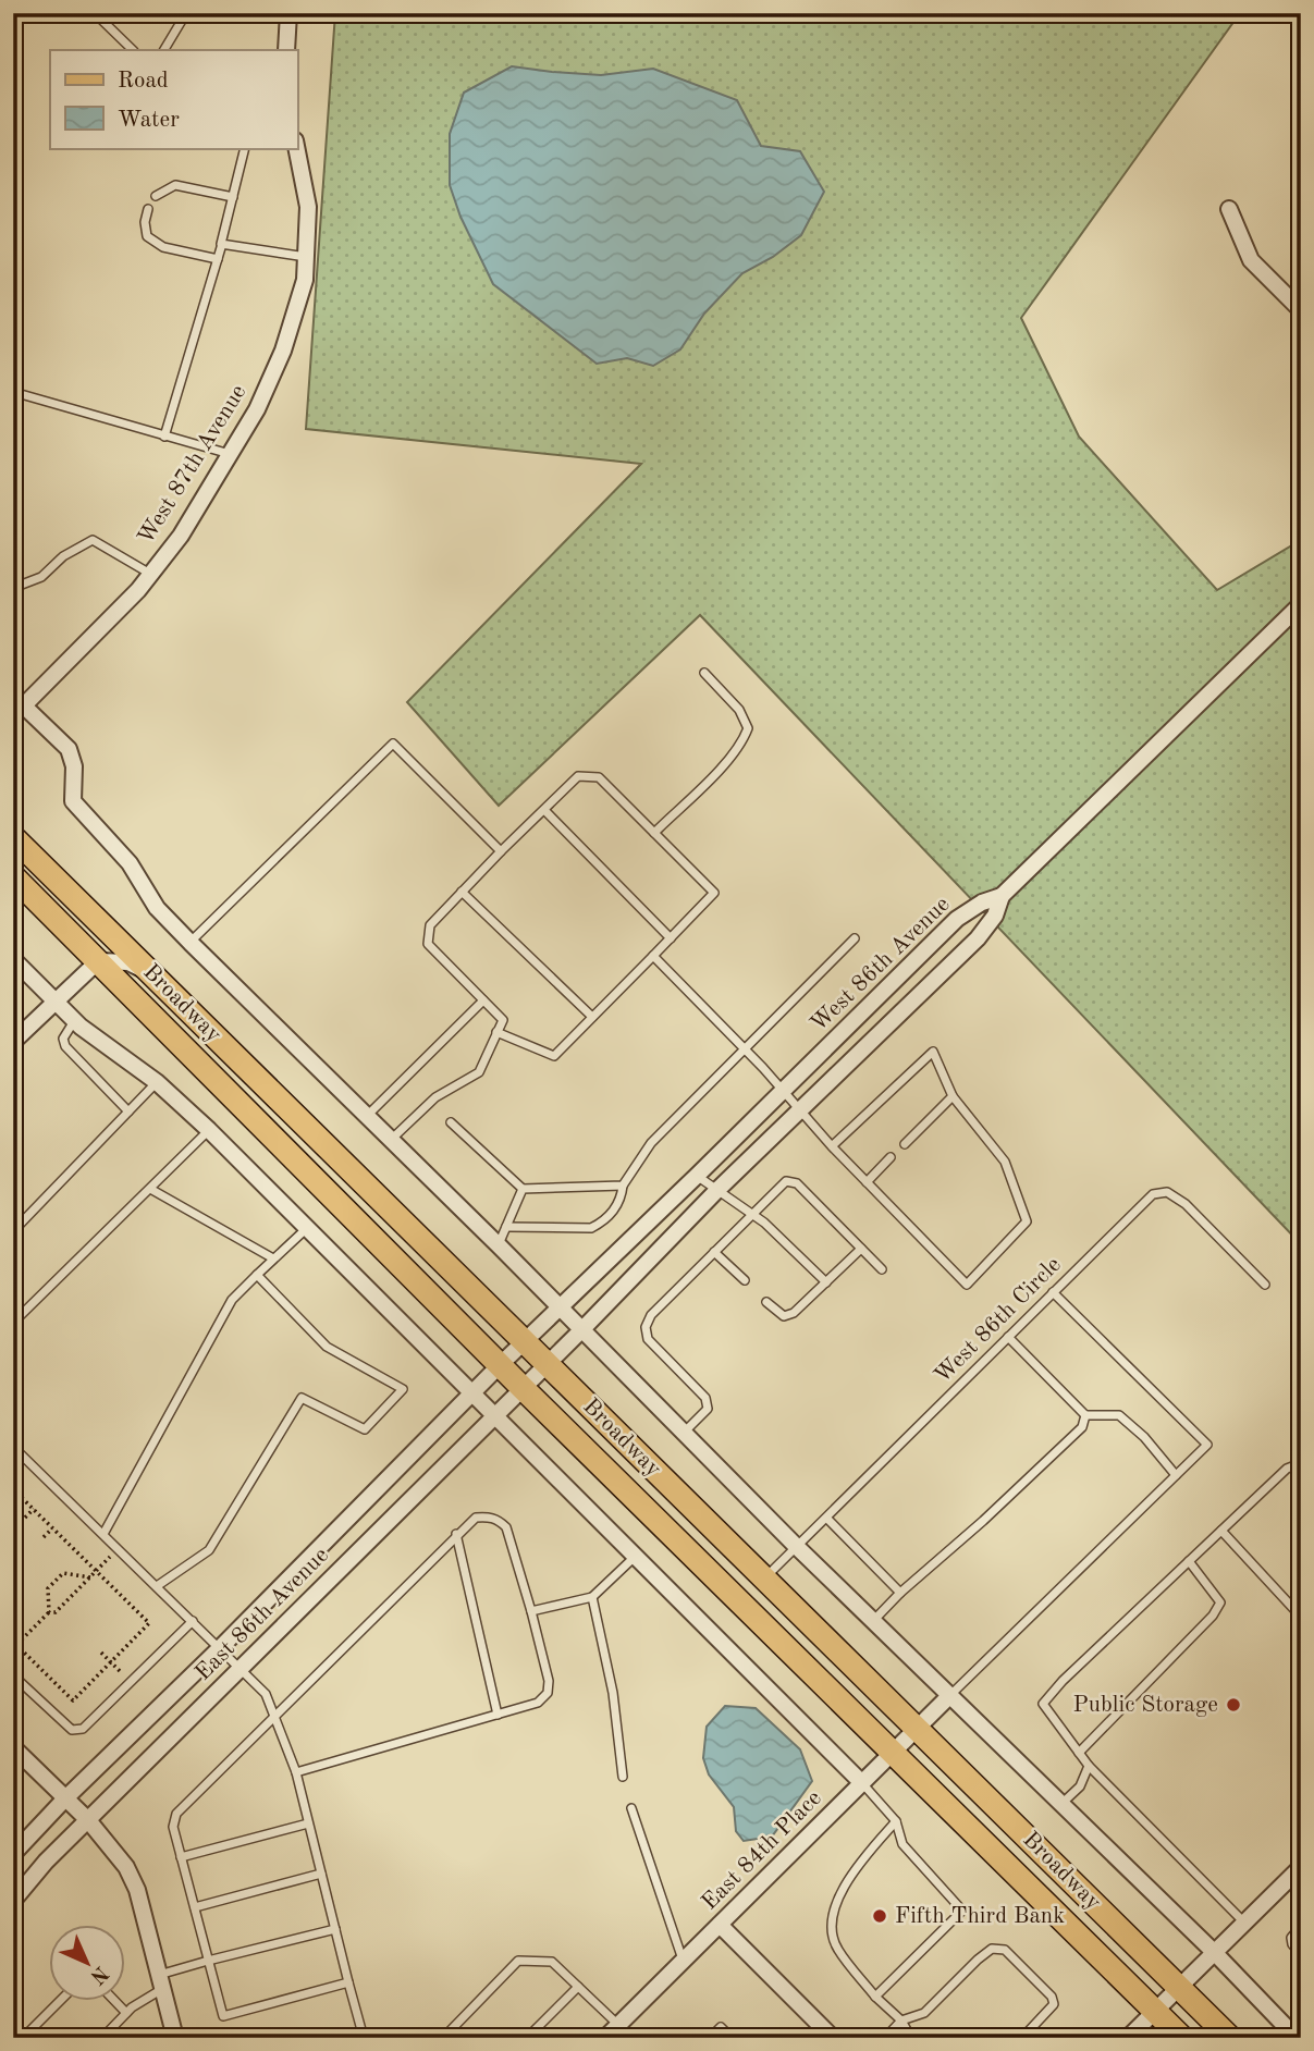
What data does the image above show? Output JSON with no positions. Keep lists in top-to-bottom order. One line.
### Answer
{"streets":{"main road":["Broadway"],"street":["West 87th Avenue","West 86th Avenue","East 86th Avenue","East 84th Place"],"lane":["West 86th Circle"]},"crossings":[["West 86th Avenue","Broadway"],["West 86th Avenue","East 86th Avenue"],["Broadway","West 86th Circle"],["Broadway","East 86th Avenue"],["Broadway","East 84th Place"]],"places":["Public Storage","Fifth Third Bank"],"legend":["Road","Water"],"north":"bottom right"}
